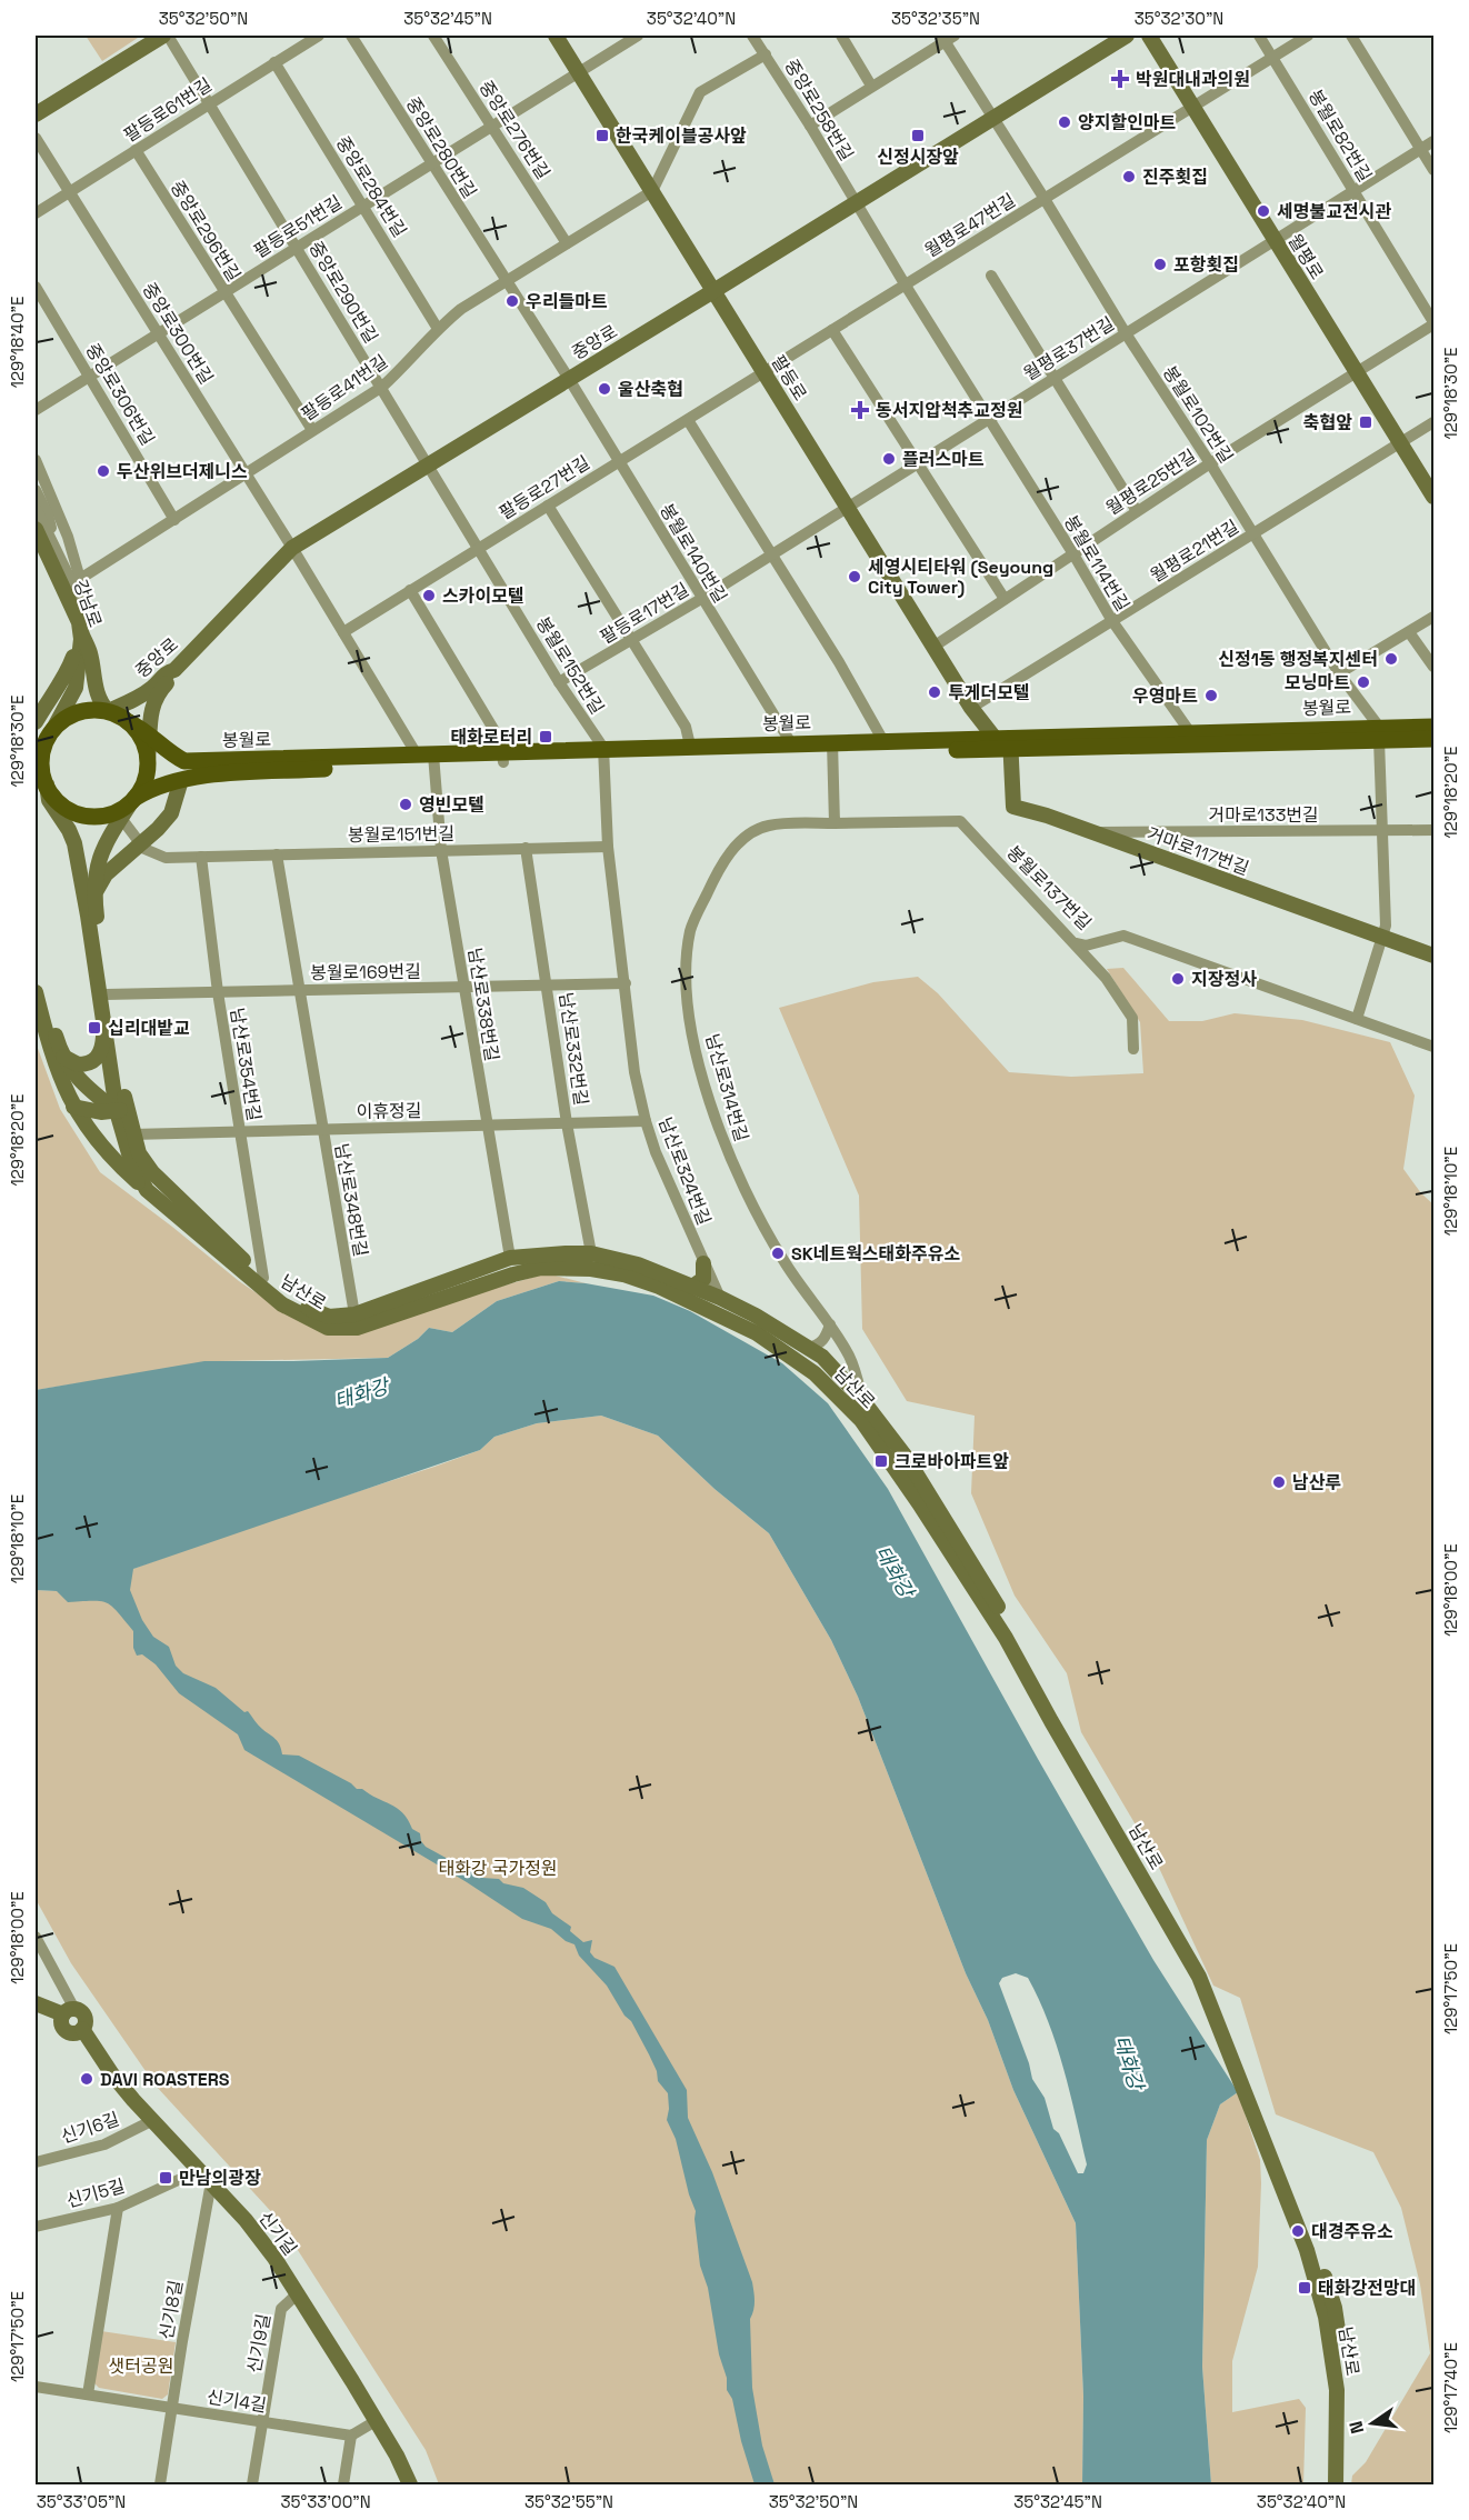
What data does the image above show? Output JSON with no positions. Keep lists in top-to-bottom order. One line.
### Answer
{"streets":{"main road":["월평로","중앙로","팔등로","강남로","봉월로","거마로117번길","남산로","신기길"],"street":["팔등로61번길","중앙로258번길","중앙로276번길","봉월로82번길","중앙로280번길","중앙로284번길","월평로47번길","팔등로51번길","중앙로296번길","중앙로290번길","중앙로300번길","월평로37번길","팔등로41번길","중앙로306번길","봉월로102번길","월평로25번길","팔등로27번길","월평로21번길","봉월로140번길","봉월로114번길","팔등로17번길","봉월로152번길","거마로133번길","봉월로151번길","봉월로137번길","봉월로169번길","남산로338번길","남산로332번길","남산로354번길","남산로314번길","이휴정길","남산로324번길","남산로348번길","신기6길","신기5길","신기8길","신기9길","신기4길"]},"crossings":[["팔등로61번길","중앙로284번길"],["팔등로61번길","중앙로296번길"],["팔등로61번길","중앙로290번길"],["팔등로61번길","중앙로300번길"],["중앙로258번길","중앙로"],["중앙로258번길","봉월로114번길"],["중앙로276번길","팔등로51번길"],["중앙로276번길","팔등로41번길"],["봉월로82번길","월평로47번길"],["봉월로82번길","월평로37번길"],["봉월로82번길","월평로25번길"],["중앙로280번길","팔등로51번길"],["중앙로280번길","중앙로"],["중앙로280번길","팔등로41번길"],["중앙로280번길","봉월로140번길"],["중앙로284번길","팔등로51번길"],["중앙로284번길","팔등로41번길"],["월평로47번길","월평로"],["월평로47번길","팔등로"],["월평로47번길","봉월로102번길"],["월평로47번길","팔등로27번길"],["월평로47번길","봉월로114번길"],["팔등로51번길","중앙로296번길"],["팔등로51번길","중앙로290번길"],["팔등로51번길","중앙로300번길"],["팔등로51번길","팔등로"],["팔등로51번길","중앙로306번길"],["중앙로296번길","팔등로41번길"],["월평로","월평로37번길"],["월평로","월평로25번길"],["월평로","월평로21번길"],["중앙로290번길","중앙로"],["중앙로290번길","팔등로41번길"],["중앙로290번길","봉월로152번길"],["중앙로300번길","중앙로"],["중앙로300번길","팔등로41번길"],["중앙로300번길","팔등로27번길"],["중앙로300번길","봉월로"],["중앙로300번길","남산로338번길"],["중앙로","팔등로"],["중앙로","봉월로102번길"],["중앙로","봉월로140번길"],["중앙로","봉월로114번길"],["중앙로","강남로"],["중앙로","봉월로152번길"],["중앙로","봉월로"],["중앙로","봉월로151번길"],["중앙로","남산로"],["월평로37번길","팔등로"],["월평로37번길","봉월로102번길"],["월평로37번길","봉월로114번길"],["월평로37번길","팔등로17번길"],["팔등로","팔등로41번길"],["팔등로","월평로25번길"],["팔등로","팔등로27번길"],["팔등로","월평로21번길"],["팔등로","팔등로17번길"],["팔등로","봉월로"],["팔등로","거마로117번길"],["팔등로41번길","중앙로306번길"],["봉월로102번길","월평로25번길"],["봉월로102번길","월평로21번길"],["봉월로102번길","봉월로"],["월평로25번길","봉월로114번길"],["팔등로27번길","봉월로140번길"],["팔등로27번길","봉월로152번길"],["월평로21번길","봉월로114번길"],["봉월로140번길","팔등로17번길"],["봉월로140번길","봉월로"],["봉월로114번길","봉월로"],["강남로","봉월로"],["강남로","봉월로151번길"],["강남로","남산로"],["팔등로17번길","봉월로152번길"],["봉월로152번길","봉월로"],["봉월로","봉월로151번길"],["봉월로","거마로117번길"],["봉월로","남산로338번길"],["봉월로","남산로"],["거마로133번길","거마로117번길"],["봉월로151번길","남산로338번길"],["봉월로151번길","남산로332번길"],["봉월로151번길","남산로354번길"],["봉월로151번길","남산로324번길"],["봉월로151번길","남산로348번길"],["봉월로151번길","남산로"],["봉월로137번길","남산로314번길"],["봉월로169번길","남산로338번길"],["봉월로169번길","남산로332번길"],["봉월로169번길","남산로354번길"],["봉월로169번길","남산로324번길"],["봉월로169번길","남산로348번길"],["봉월로169번길","남산로"],["남산로338번길","이휴정길"],["남산로338번길","남산로"],["남산로332번길","이휴정길"],["남산로332번길","남산로"],["남산로354번길","이휴정길"],["남산로354번길","남산로"],["남산로314번길","남산로"],["이휴정길","남산로324번길"],["이휴정길","남산로348번길"],["이휴정길","남산로"],["남산로324번길","남산로"],["남산로348번길","남산로"],["신기6길","신기길"],["신기5길","신기길"],["신기길","신기8길"],["신기길","신기9길"],["신기8길","신기4길"],["신기9길","신기4길"]],"water":["태화강"],"parks":["태화강 국가정원","샛터공원"],"places":{"health":["박원대내과의원","동서지압척추교정원"],"other":["양지할인마트","진주횟집","세명불교전시관","포항횟집","우리들마트","울산축협","플러스마트","두산위브더제니스","세영시티타워 (Seyoung City Tower)","스카이모텔","신정1동 행정복지센터","모닝마트","투게더모텔","우영마트","영빈모텔","지장정사","SK네트웍스태화주유소","남산루","DAVI ROASTERS","대경주유소"],"transit":["한국케이블공사앞","신정시장앞","축협앞","태화로터리","십리대밭교","크로바아파트앞","만남의광장","태화강전망대"]},"north":"left","coordinates":["35°32'50\"N","35°32'45\"N","35°32'40\"N","35°32'35\"N","35°32'30\"N","129°18'40\"E","129°18'30\"E","129°18'20\"E","129°18'10\"E","129°18'00\"E","129°17'50\"E","129°17'40\"E","35°33'05\"N","35°33'00\"N","35°32'55\"N"]}
